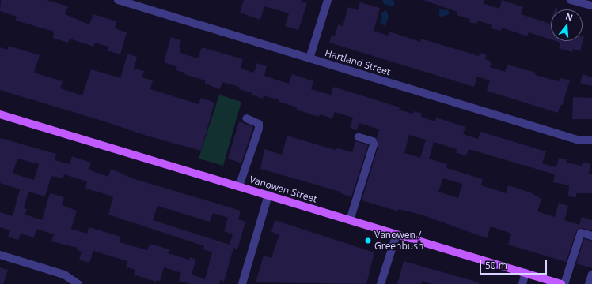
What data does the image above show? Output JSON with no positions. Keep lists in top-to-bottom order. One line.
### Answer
{"streets":{"main road":["Vanowen Street"],"street":["Hartland Street"]},"places":["Vanowen / Greenbush"],"scale_bar":"50 m","north":"top"}
